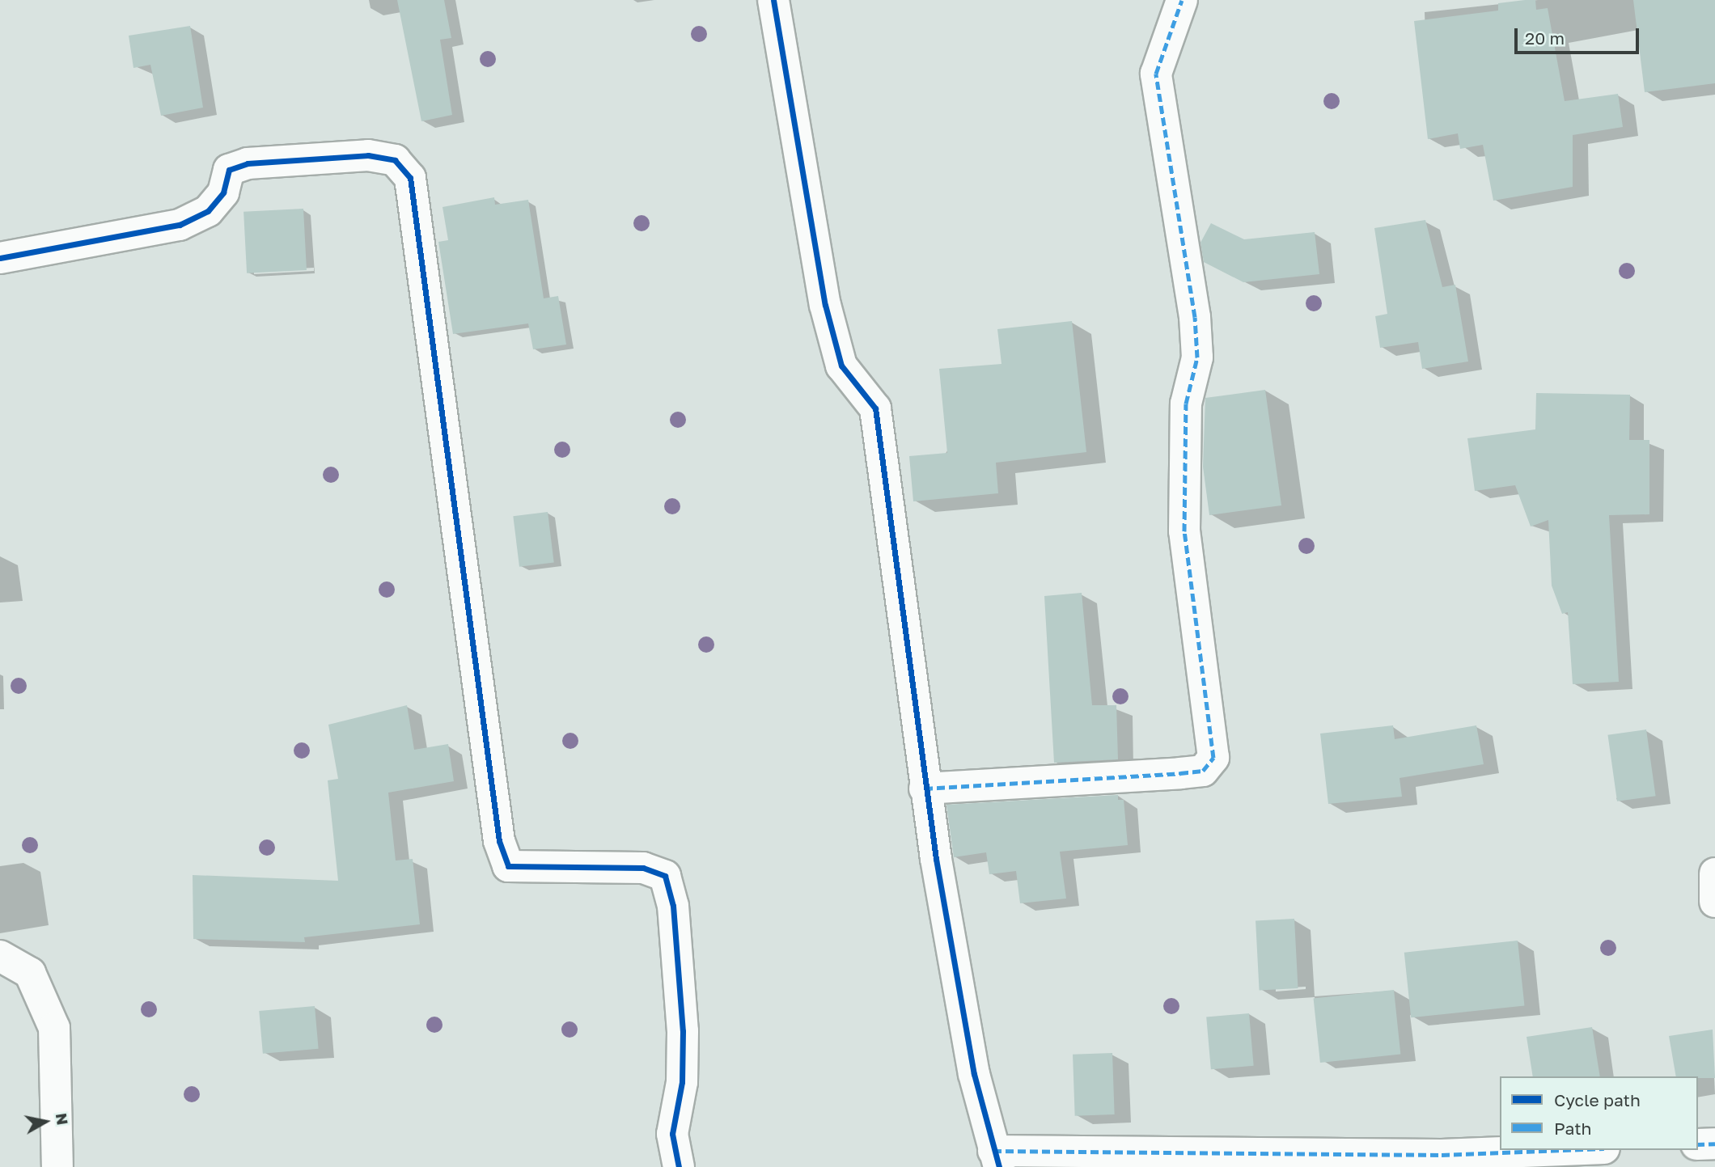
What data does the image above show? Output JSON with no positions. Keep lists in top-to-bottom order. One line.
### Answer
{"legend":["Cycle path","Path"],"scale_bar":"20 m","north":"right"}
